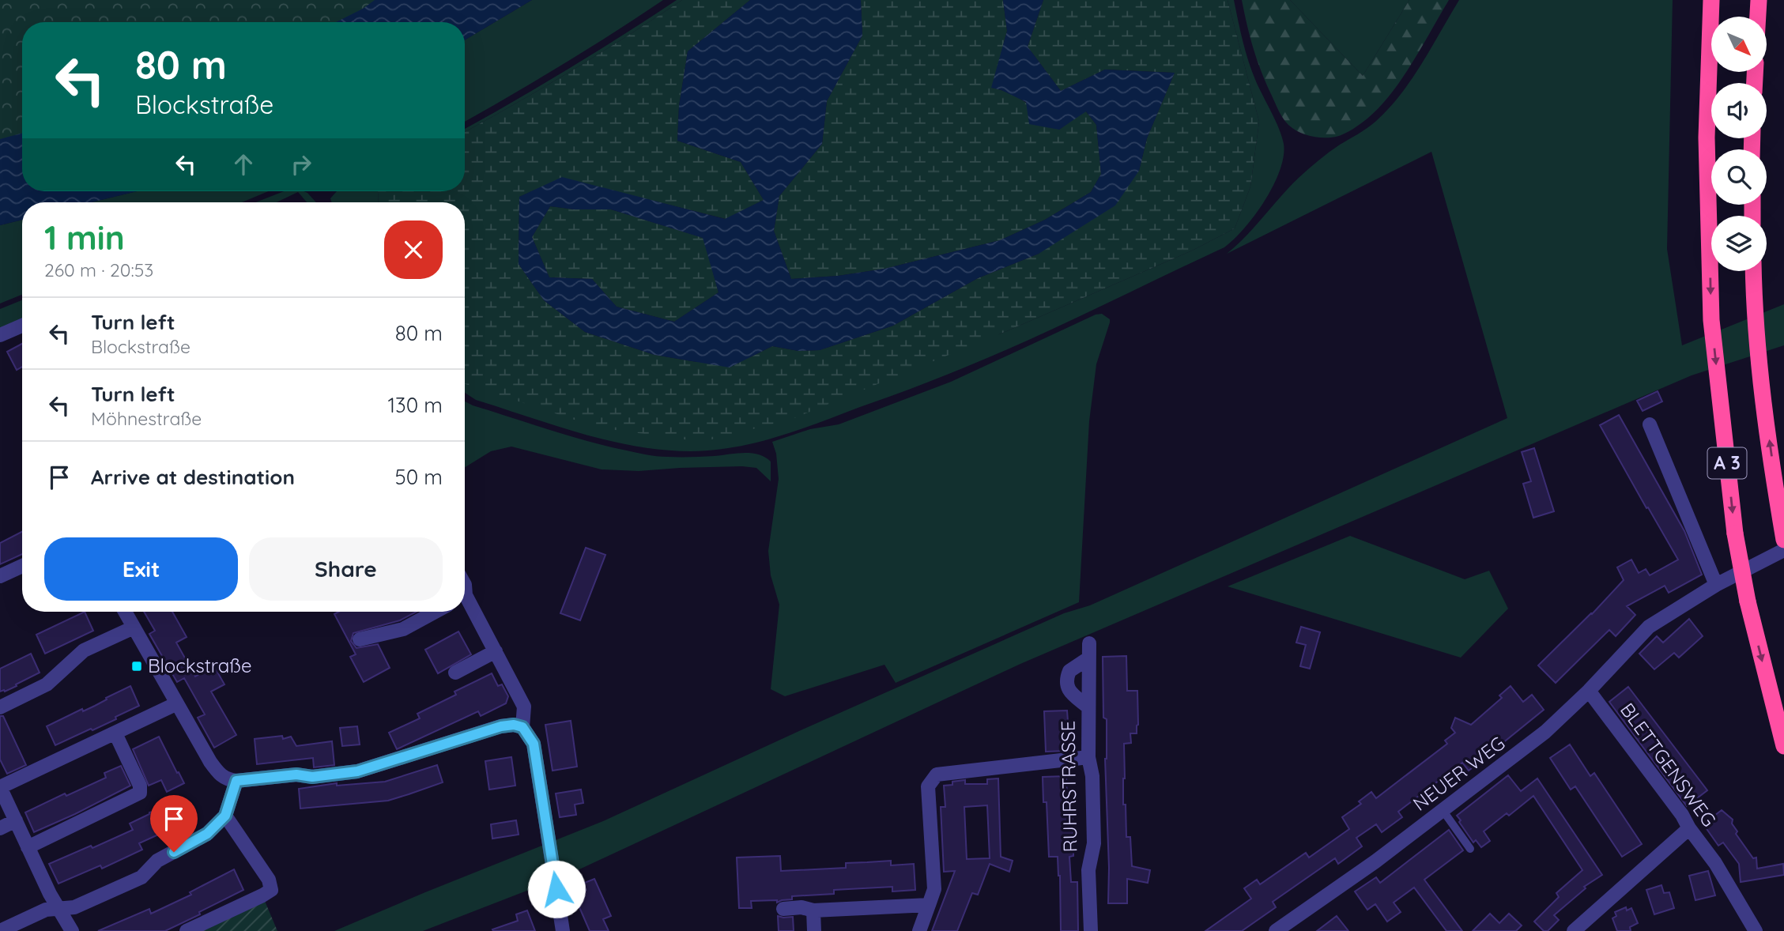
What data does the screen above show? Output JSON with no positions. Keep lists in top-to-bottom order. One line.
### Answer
{"streets":{"highway":["A 3"],"street":["BLETTGENSWEG","NEUER WEG","RUHRSTRASSE"]},"crossings":[["BLETTGENSWEG","NEUER WEG"]],"places":{"transit":["Blockstraße"]},"north":"bottom right","page":{"turn":["80 m","Blockstraße"],"heading":["1 min","260 m · 20:53"],"list":[{"name":"Turn left","note":"Blockstraße","value":"80 m"},{"name":"Turn left","note":"Möhnestraße","value":"130 m"},{"name":"Arrive at destination","value":"50 m"}],"buttons":["Exit","Share"]}}
